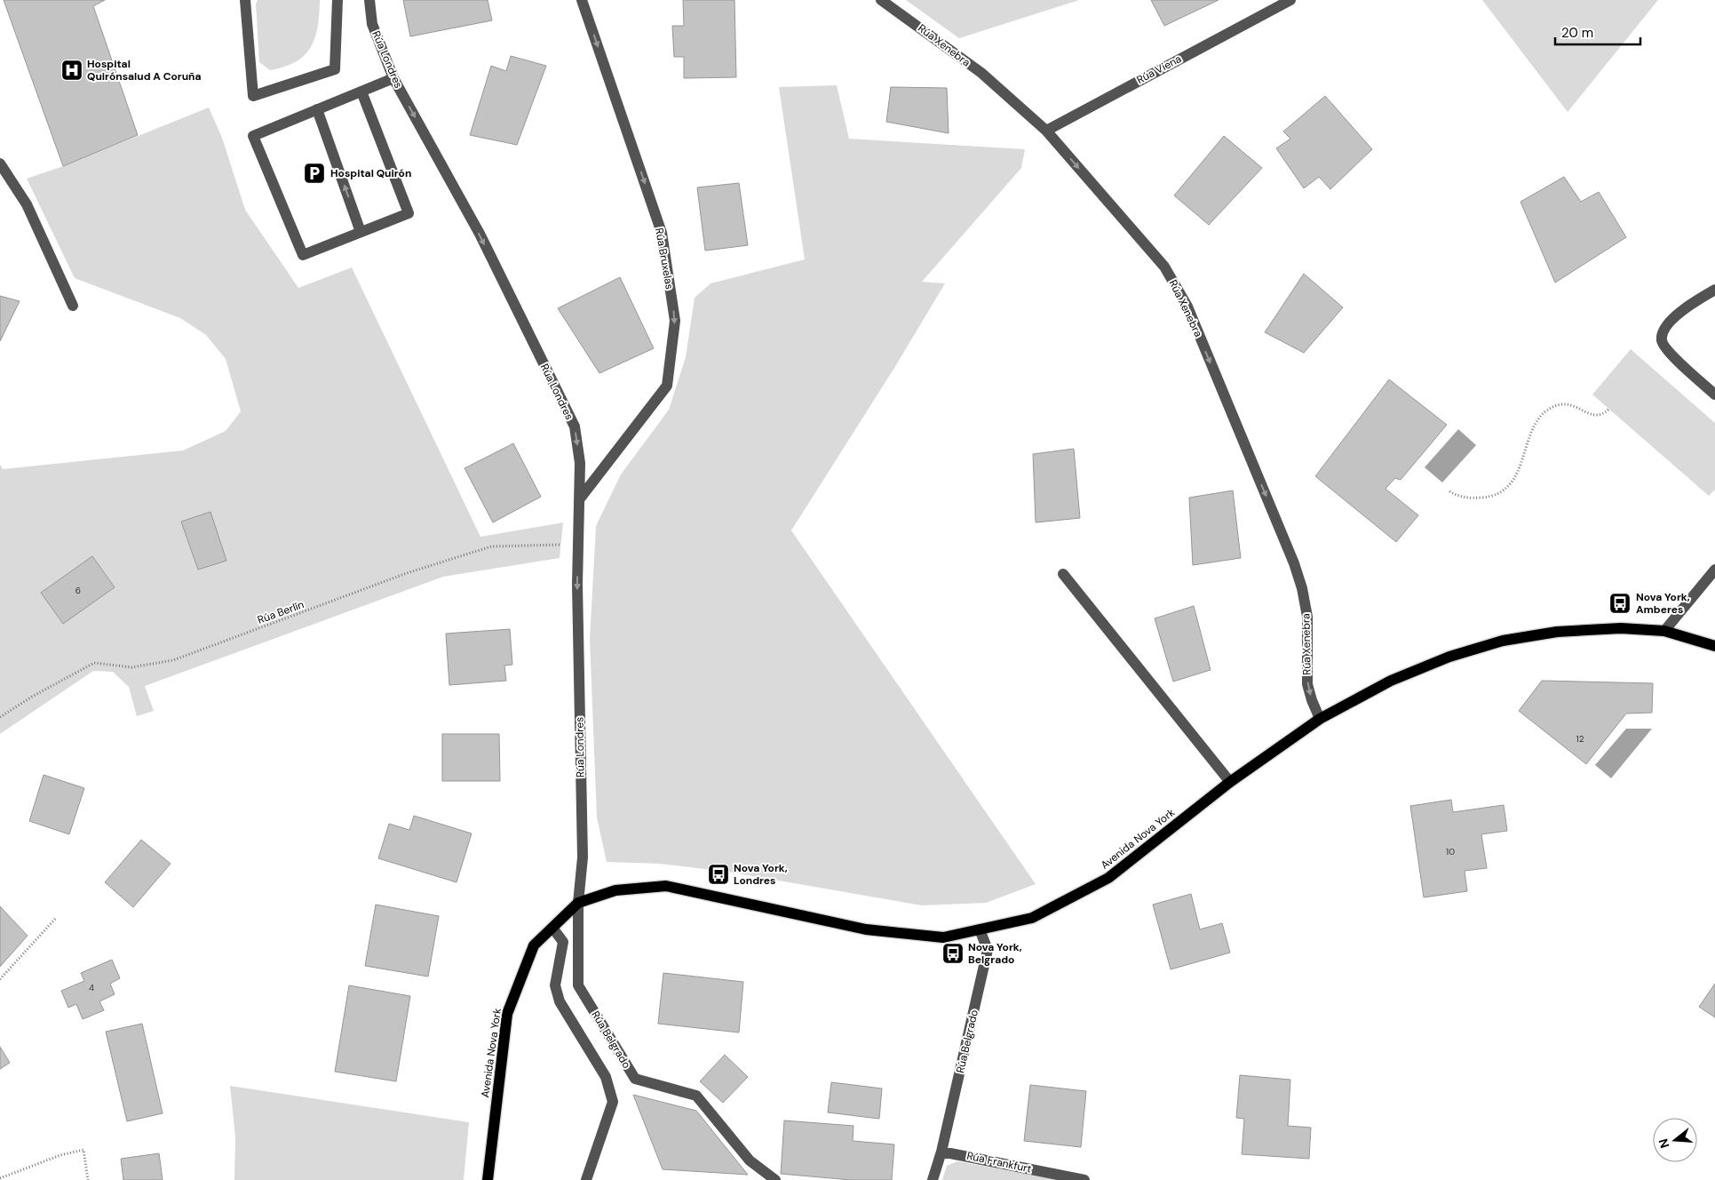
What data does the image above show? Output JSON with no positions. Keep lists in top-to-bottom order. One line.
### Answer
{"streets":{"main road":["Avenida Nova York"],"street":["Rúa Xenebra","Rúa Londres","Rúa Viena","Rúa Bruxelas","Rúa Belgrado","Rúa Frankfurt"],"path":["Rúa Berlín"]},"crossings":[["Rúa Xenebra","Rúa Viena"],["Rúa Xenebra","Avenida Nova York"],["Rúa Londres","Rúa Bruxelas"],["Rúa Londres","Rúa Berlín"],["Rúa Londres","Avenida Nova York"],["Rúa Londres","Rúa Belgrado"],["Avenida Nova York","Rúa Belgrado"],["Rúa Belgrado","Rúa Frankfurt"]],"one_way":["Rúa Xenebra","Rúa Londres","Rúa Bruxelas"],"places":{"hospital":["Hospital Quirónsalud A Coruña"],"parking":["Hospital Quirón"],"bus stop":["Nova York, Amberes","Nova York, Londres","Nova York, Belgrado"]},"house_numbers":["6","12","10","4"],"scale_bar":"20 m","north":"left"}
